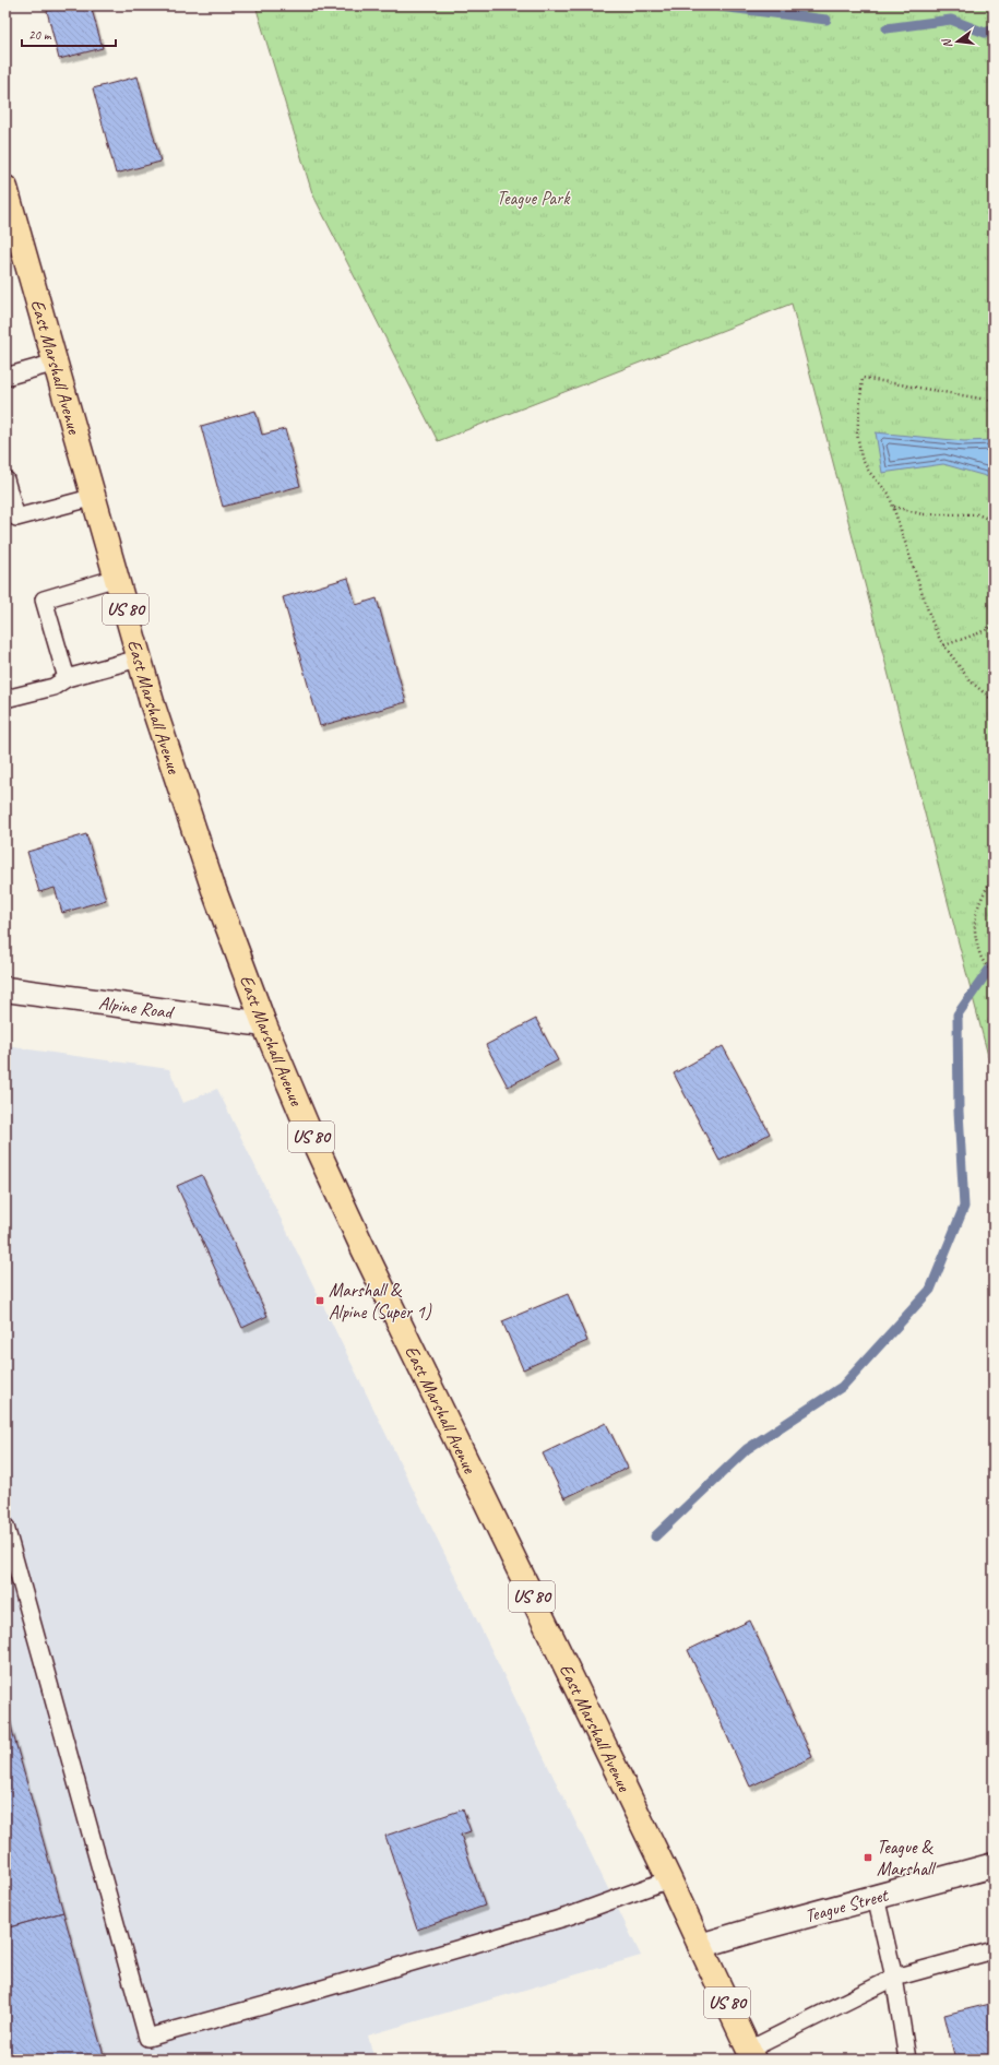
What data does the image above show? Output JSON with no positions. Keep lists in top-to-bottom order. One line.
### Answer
{"streets":{"main road":["East Marshall Avenue","US 80"],"street":["Alpine Road","Teague Street"]},"crossings":[["East Marshall Avenue","Alpine Road"],["East Marshall Avenue","Teague Street"]],"parks":["Teague Park"],"places":{"transit":["Marshall & Alpine (Super 1)","Teague & Marshall"]},"scale_bar":"20 m","north":"left"}
